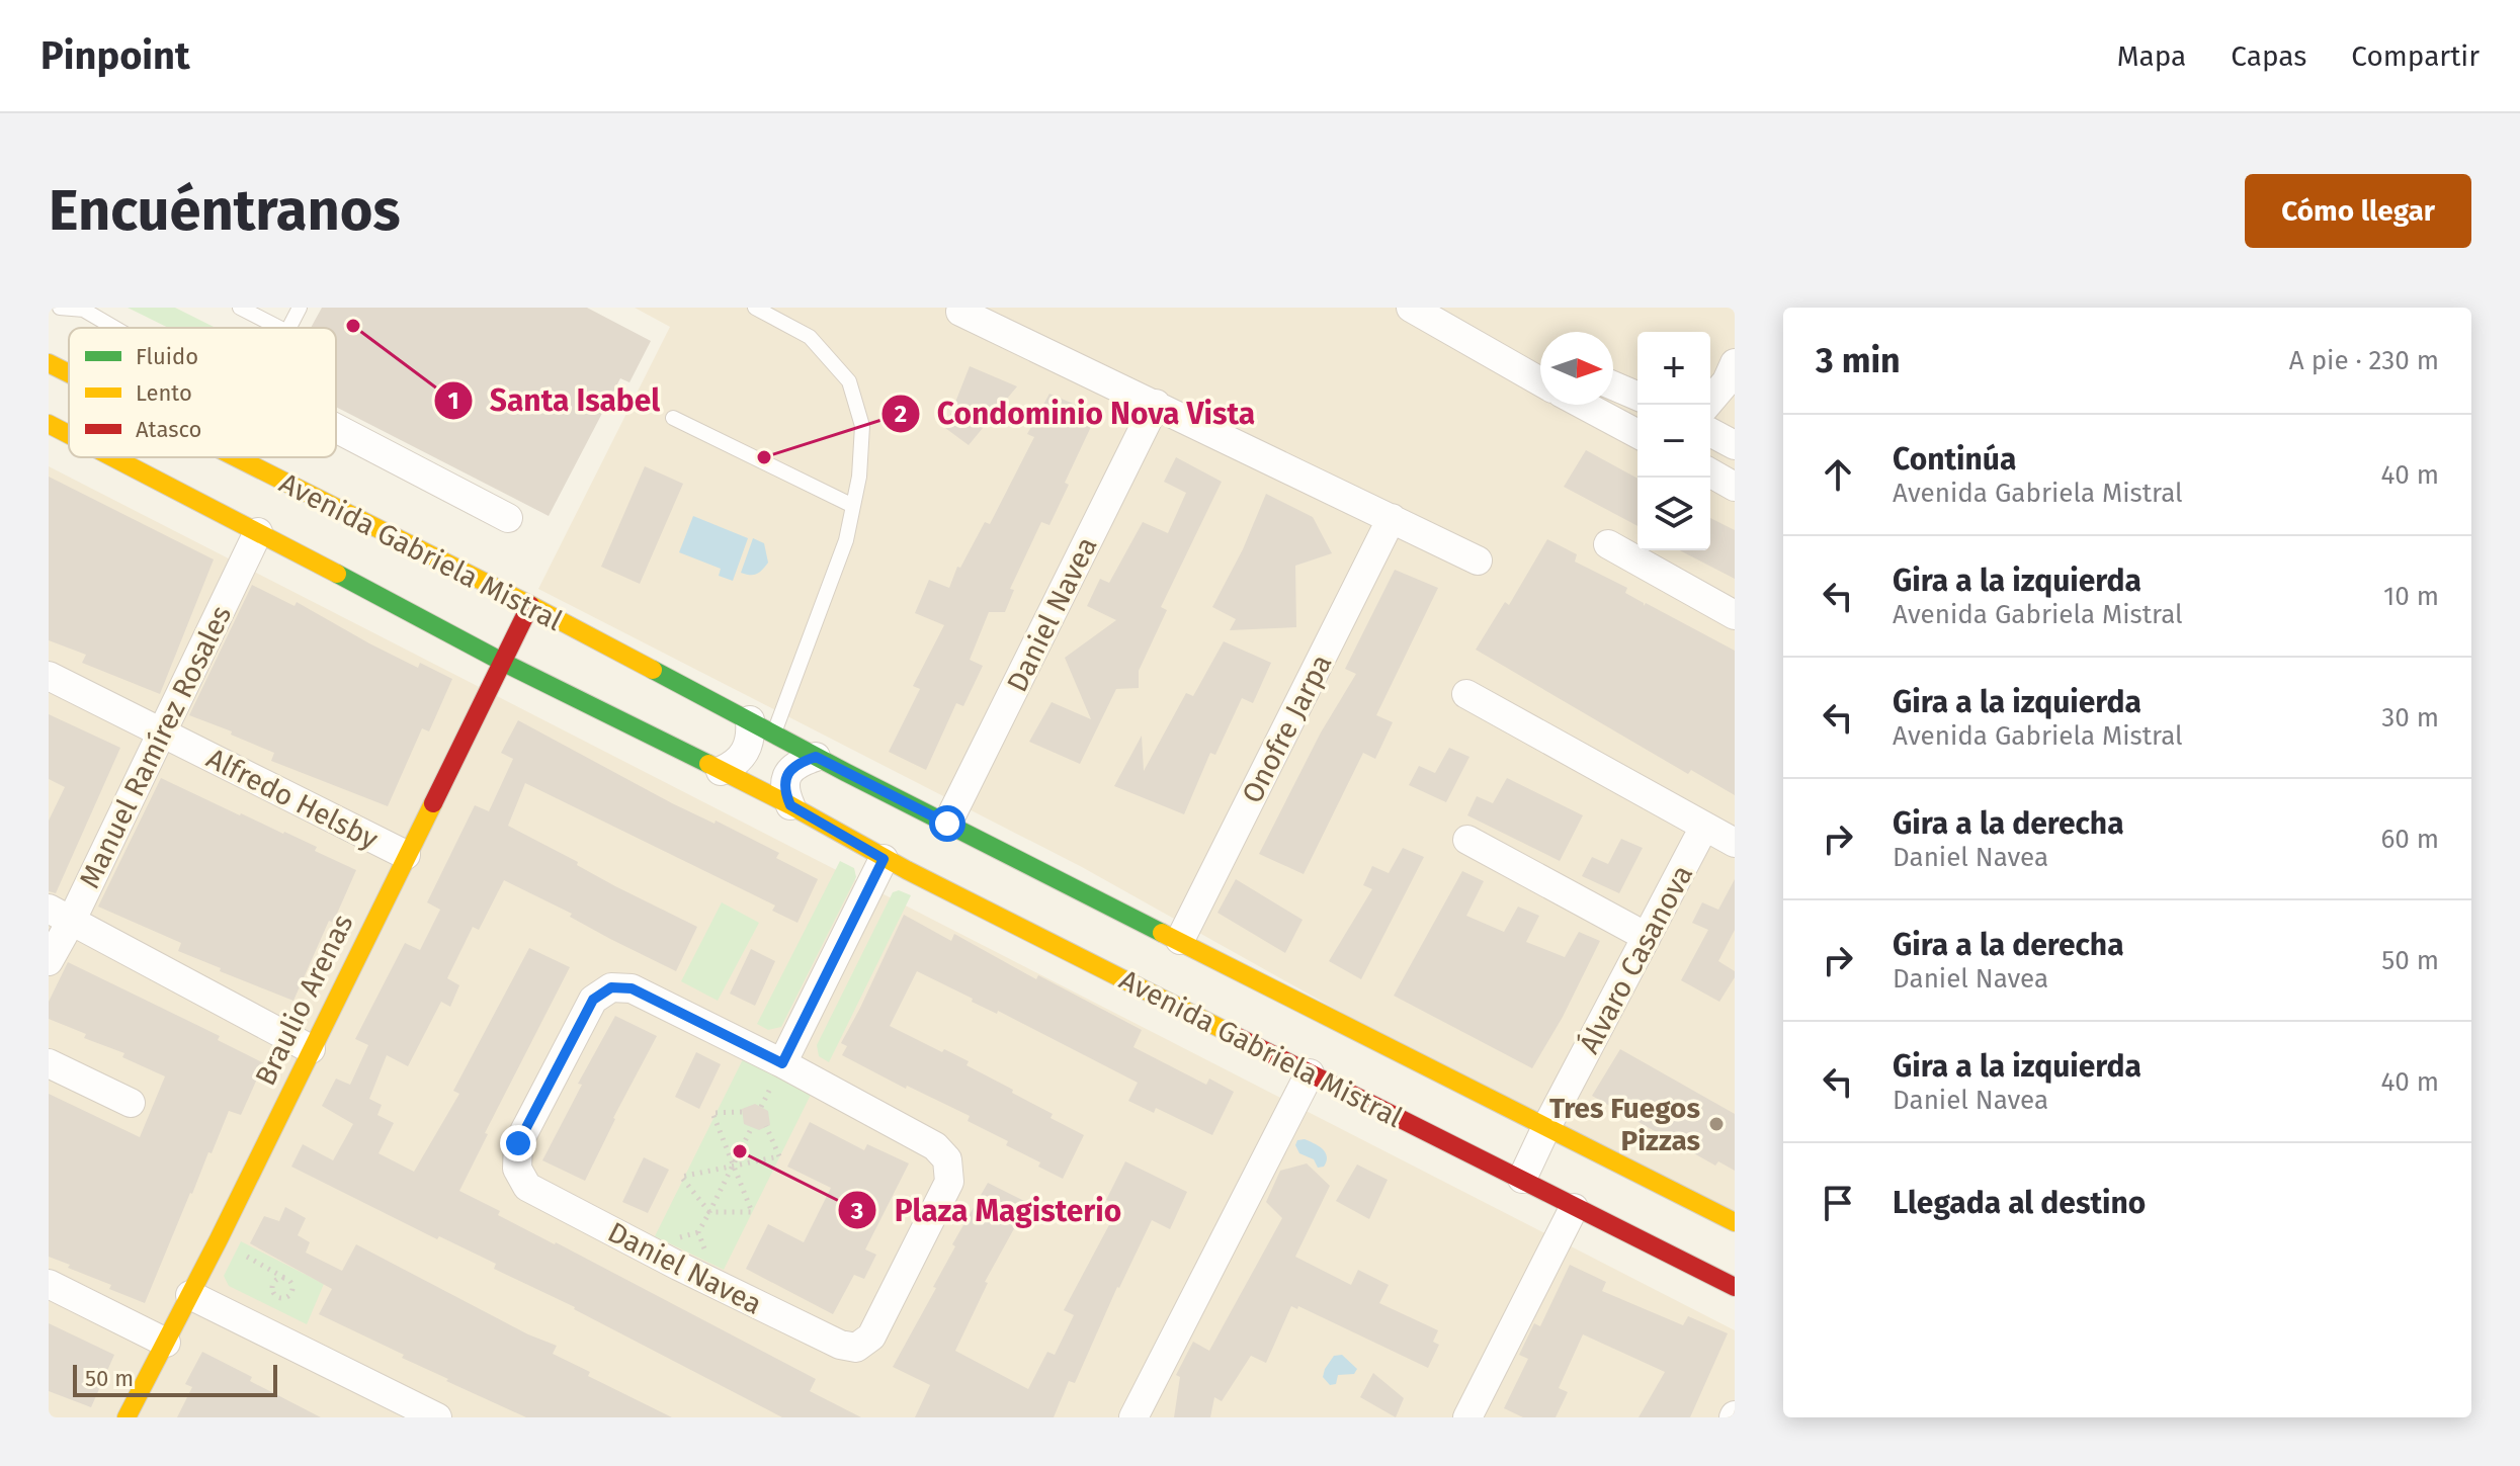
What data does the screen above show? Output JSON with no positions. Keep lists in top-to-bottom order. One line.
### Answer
{"streets":{"main road":["Avenida Gabriela Mistral","Braulio Arenas"],"street":["Daniel Navea","Onofre Jarpa","Manuel Ramírez Rosales","Alfredo Helsby","Álvaro Casanova"]},"crossings":[["Avenida Gabriela Mistral","Daniel Navea"],["Avenida Gabriela Mistral","Onofre Jarpa"],["Avenida Gabriela Mistral","Manuel Ramírez Rosales"],["Avenida Gabriela Mistral","Álvaro Casanova"],["Avenida Gabriela Mistral","Braulio Arenas"],["Manuel Ramírez Rosales","Alfredo Helsby"],["Alfredo Helsby","Braulio Arenas"]],"places":["Santa Isabel","Condominio Nova Vista","Tres Fuegos Pizzas","Plaza Magisterio"],"legend":["Fluido","Lento","Atasco"],"scale_bar":"50 m","north":"right","page":{"header":"Pinpoint","nav":["Mapa","Capas","Compartir"],"buttons":"Cómo llegar","title":"Encuéntranos","heading":["3 min","A pie · 230 m"],"map_buttons":["+","−"],"list":[["Continúa","Avenida Gabriela Mistral","40 m"],["Gira a la izquierda","Avenida Gabriela Mistral","10 m"],["Gira a la izquierda","Avenida Gabriela Mistral","30 m"],["Gira a la derecha","Daniel Navea","60 m"],["Gira a la derecha","Daniel Navea","50 m"],["Gira a la izquierda","Daniel Navea","40 m"],"Llegada al destino"],"scale":"50 m"}}
